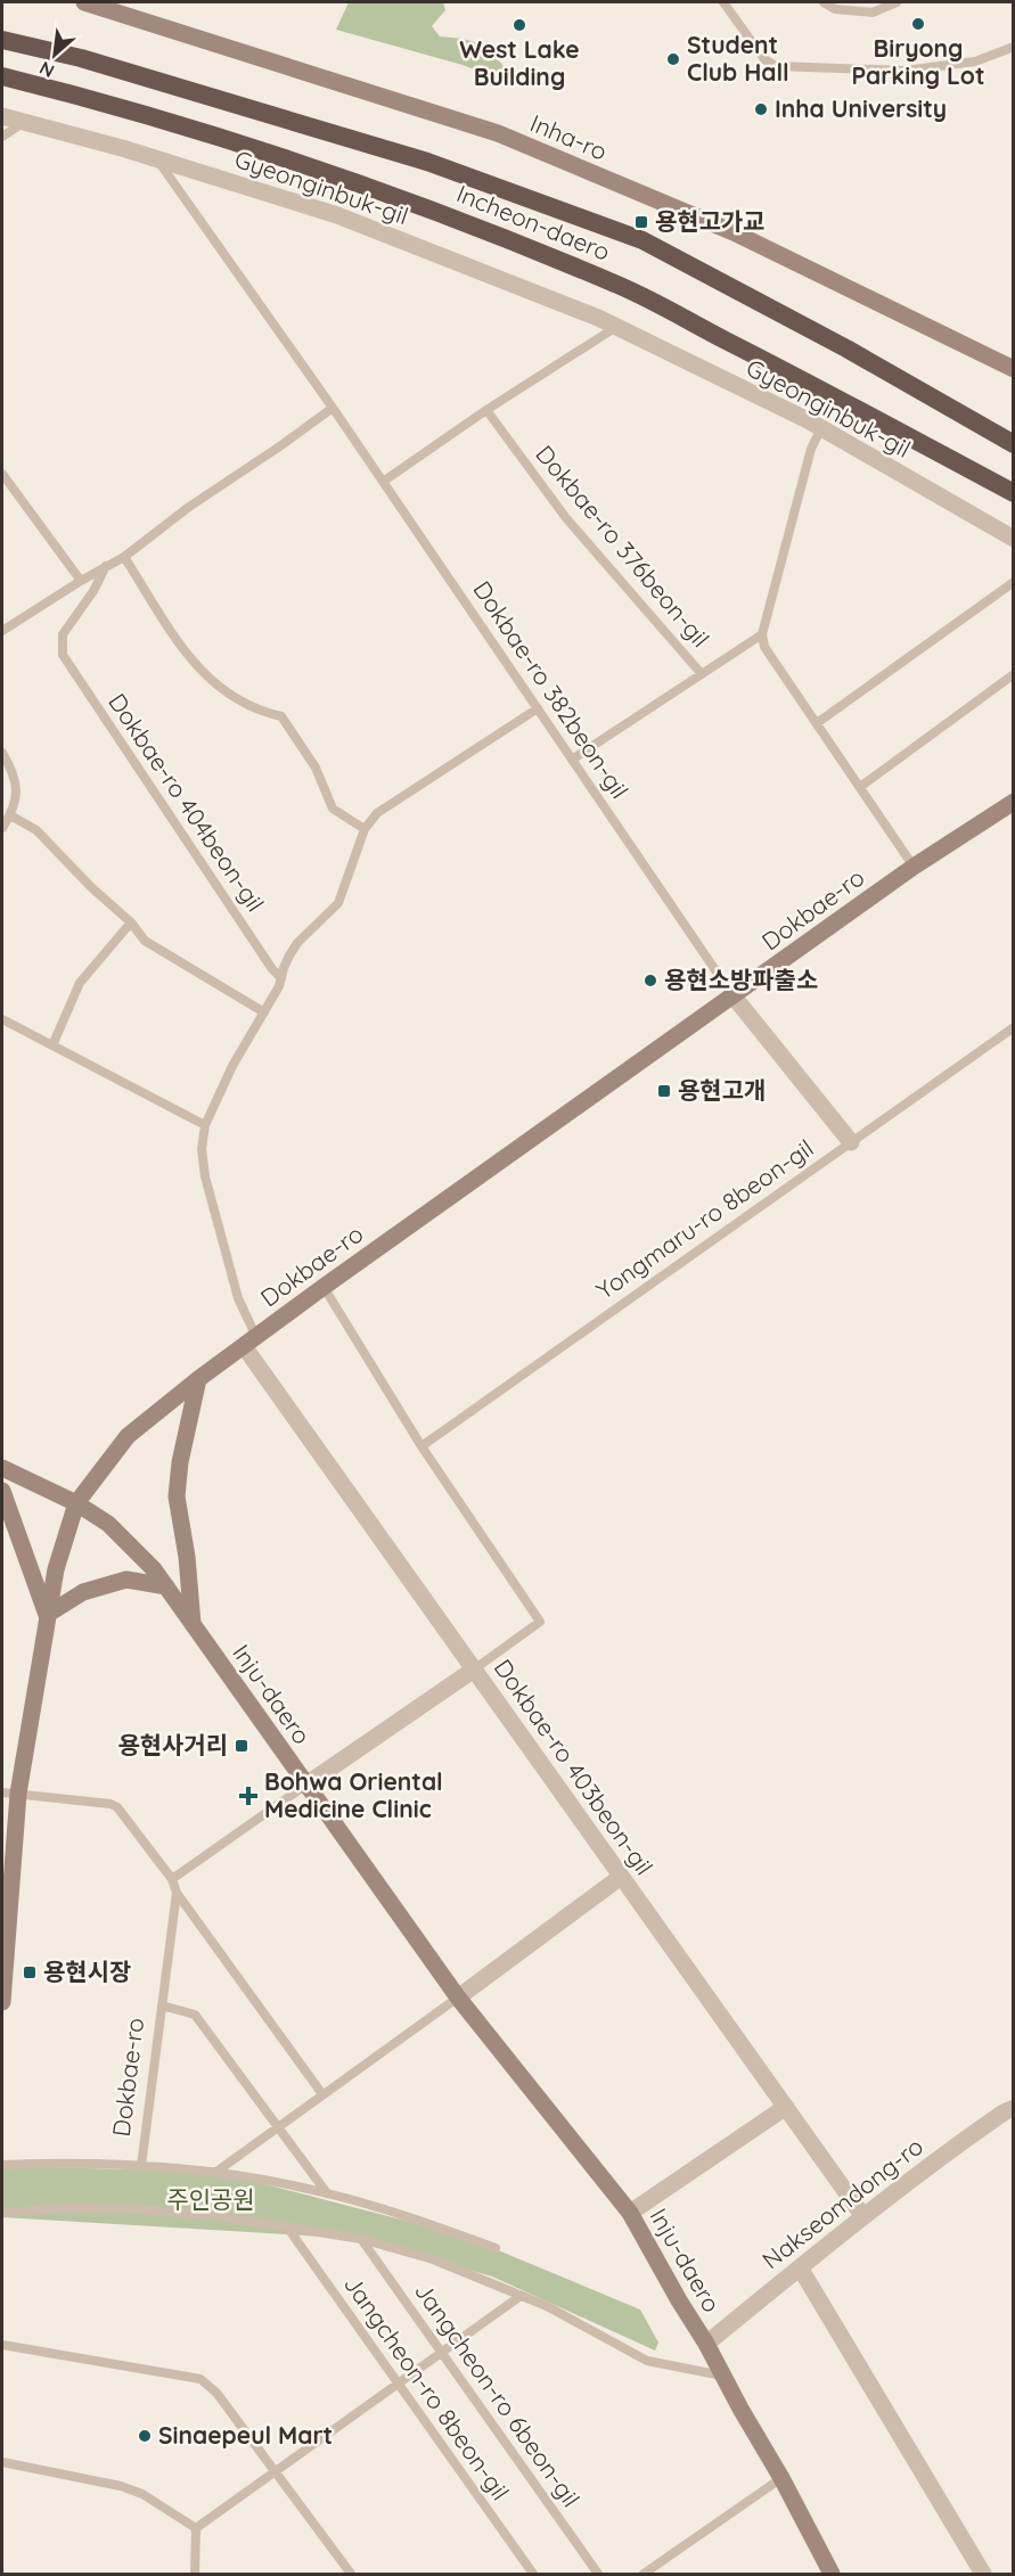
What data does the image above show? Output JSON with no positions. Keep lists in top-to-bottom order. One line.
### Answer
{"streets":{"highway":["Incheon-daero"],"main road":["Inha-ro","Dokbae-ro","Inju-daero"],"street":["Gyeonginbuk-gil","Dokbae-ro 403beon-gil","Nakseomdong-ro"],"lane":["Dokbae-ro 376beon-gil","Dokbae-ro 382beon-gil","Dokbae-ro 404beon-gil","Yongmaru-ro 8beon-gil","Jangcheon-ro 8beon-gil","Jangcheon-ro 6beon-gil"]},"crossings":[["Gyeonginbuk-gil","Dokbae-ro 382beon-gil"],["Dokbae-ro 376beon-gil","Dokbae-ro 382beon-gil"],["Dokbae-ro 382beon-gil","Dokbae-ro"],["Dokbae-ro","Inju-daero"],["Dokbae-ro","Dokbae-ro 403beon-gil"],["Inju-daero","Nakseomdong-ro"],["Dokbae-ro 403beon-gil","Nakseomdong-ro"]],"parks":["주인공원"],"places":{"other":["Biryong Parking Lot","West Lake Building","Student Club Hall","Inha University","용현소방파출소","Sinaepeul Mart"],"transit":["용현고가교","용현고개","용현사거리","용현시장"],"health":["Bohwa Oriental Medicine Clinic"]},"north":"bottom left"}
